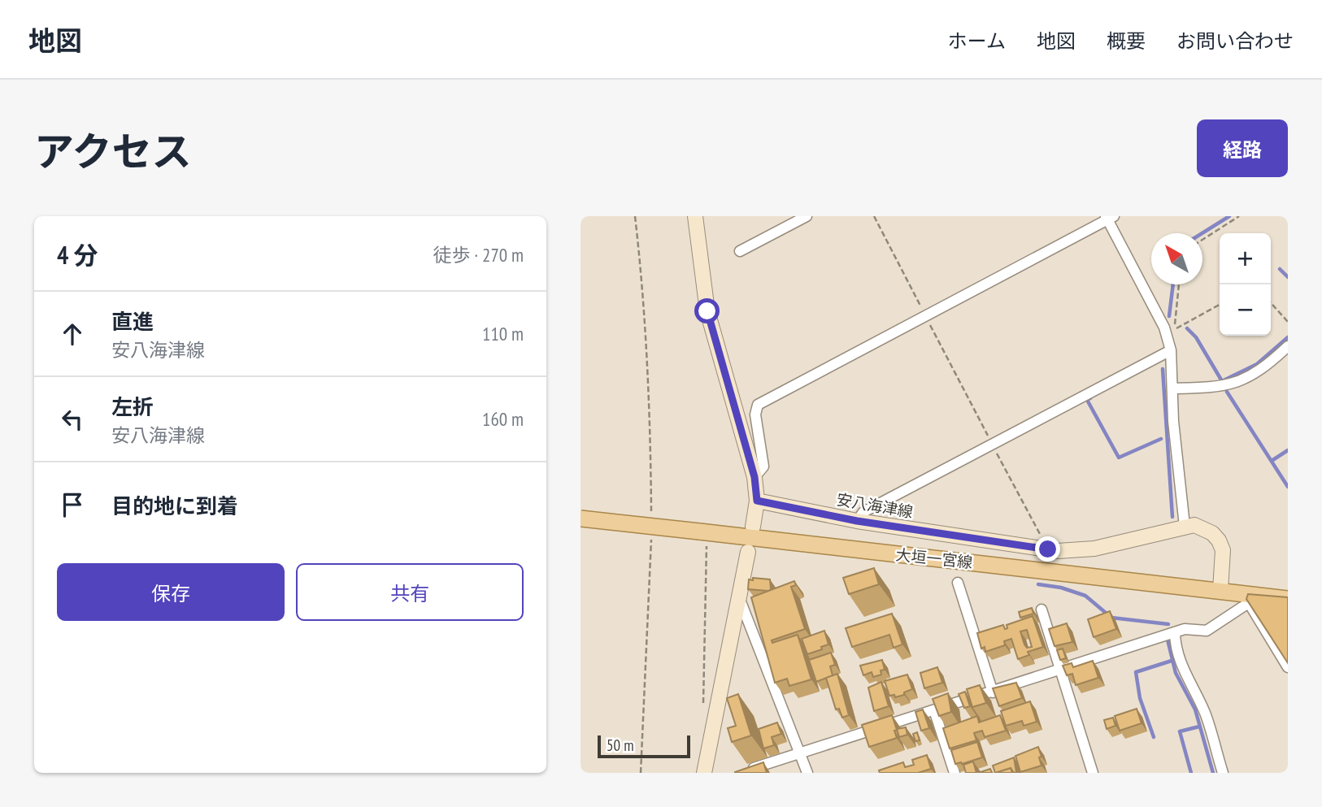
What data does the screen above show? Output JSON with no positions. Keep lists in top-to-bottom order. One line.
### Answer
{"streets":{"main road":["安八海津線","大垣一宮線"]},"scale_bar":"50 m","north":"top left","page":{"header":"地図","nav":["ホーム","地図","概要","お問い合わせ"],"title":"アクセス","buttons":["経路",["保存","共有"]],"heading":["4 分","徒歩 · 270 m"],"map_buttons":["+","−"],"list":[["直進","安八海津線","110 m"],["左折","安八海津線","160 m"],"目的地に到着"],"scale":"50 m"}}
